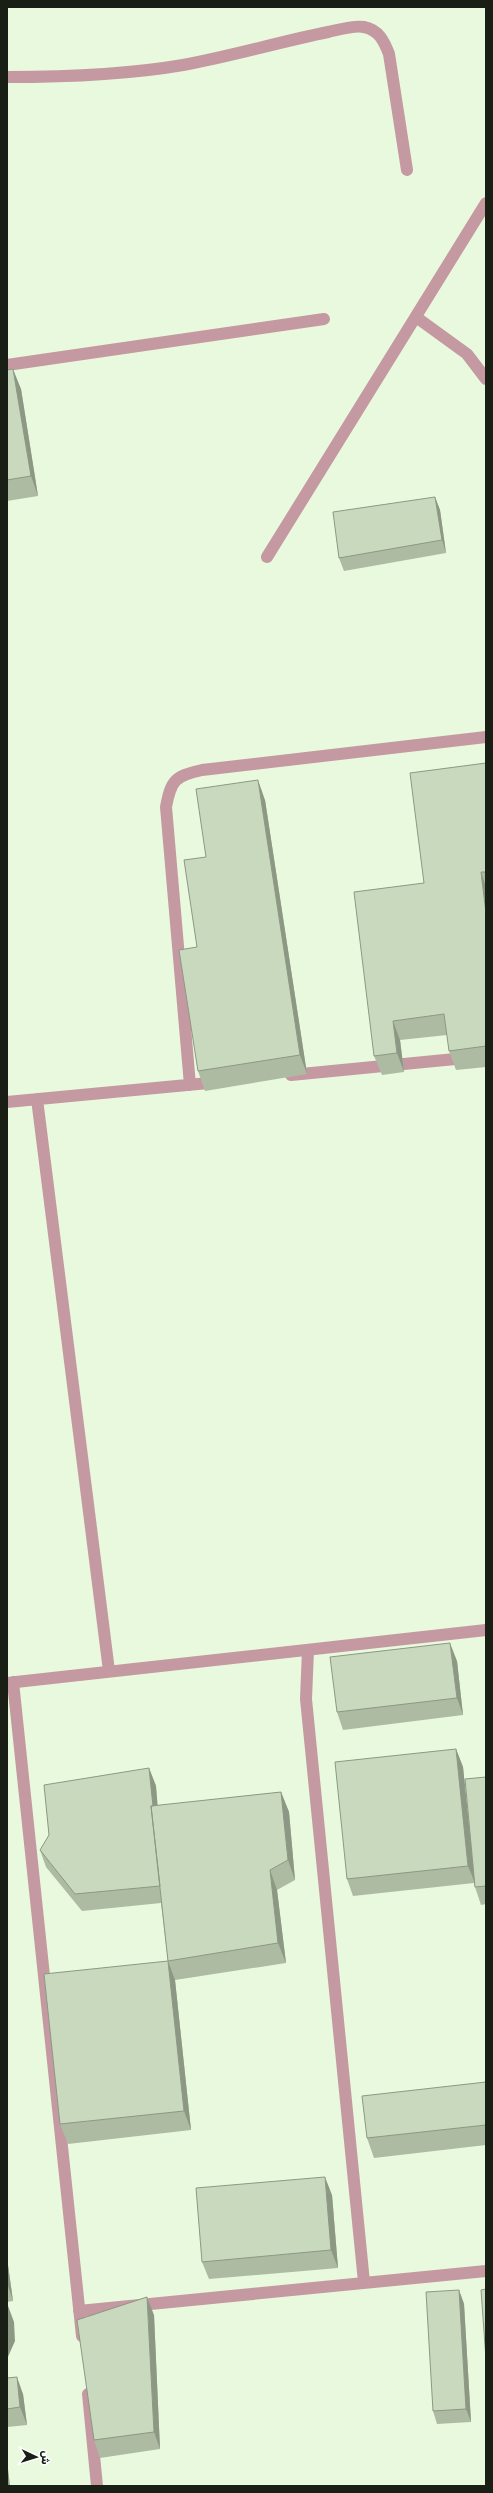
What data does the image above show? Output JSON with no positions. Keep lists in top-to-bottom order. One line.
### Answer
{"north":"right"}
